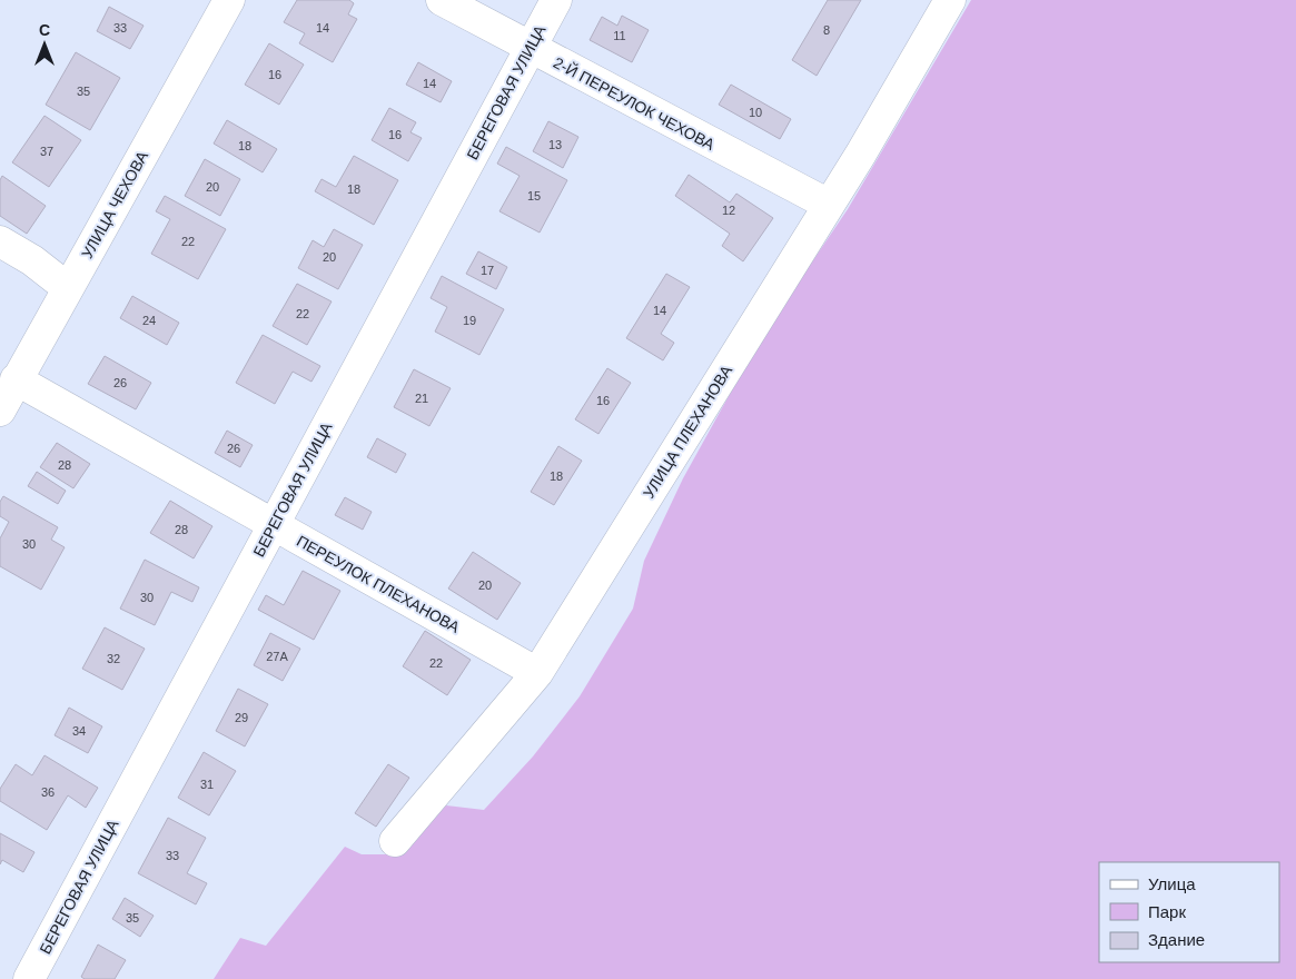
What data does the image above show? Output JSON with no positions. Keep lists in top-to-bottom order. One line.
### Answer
{"streets":{"street":["БЕРЕГОВАЯ УЛИЦА","2-Й ПЕРЕУЛОК ЧЕХОВА","УЛИЦА ЧЕХОВА","УЛИЦА ПЛЕХАНОВА","ПЕРЕУЛОК ПЛЕХАНОВА"]},"crossings":[["БЕРЕГОВАЯ УЛИЦА","2-Й ПЕРЕУЛОК ЧЕХОВА"],["БЕРЕГОВАЯ УЛИЦА","ПЕРЕУЛОК ПЛЕХАНОВА"],["2-Й ПЕРЕУЛОК ЧЕХОВА","УЛИЦА ПЛЕХАНОВА"],["УЛИЦА ЧЕХОВА","ПЕРЕУЛОК ПЛЕХАНОВА"],["УЛИЦА ПЛЕХАНОВА","ПЕРЕУЛОК ПЛЕХАНОВА"]],"house_numbers":["33","14","8","11","16","14","35","10","16","13","18","37","20","18","15","12","22","20","17","14","22","24","19","26","21","16","26","28","18","28","30","20","30","27А","32","22","29","34","31","36","33","35"],"legend":["Улица","Парк","Здание"],"north":"top"}
